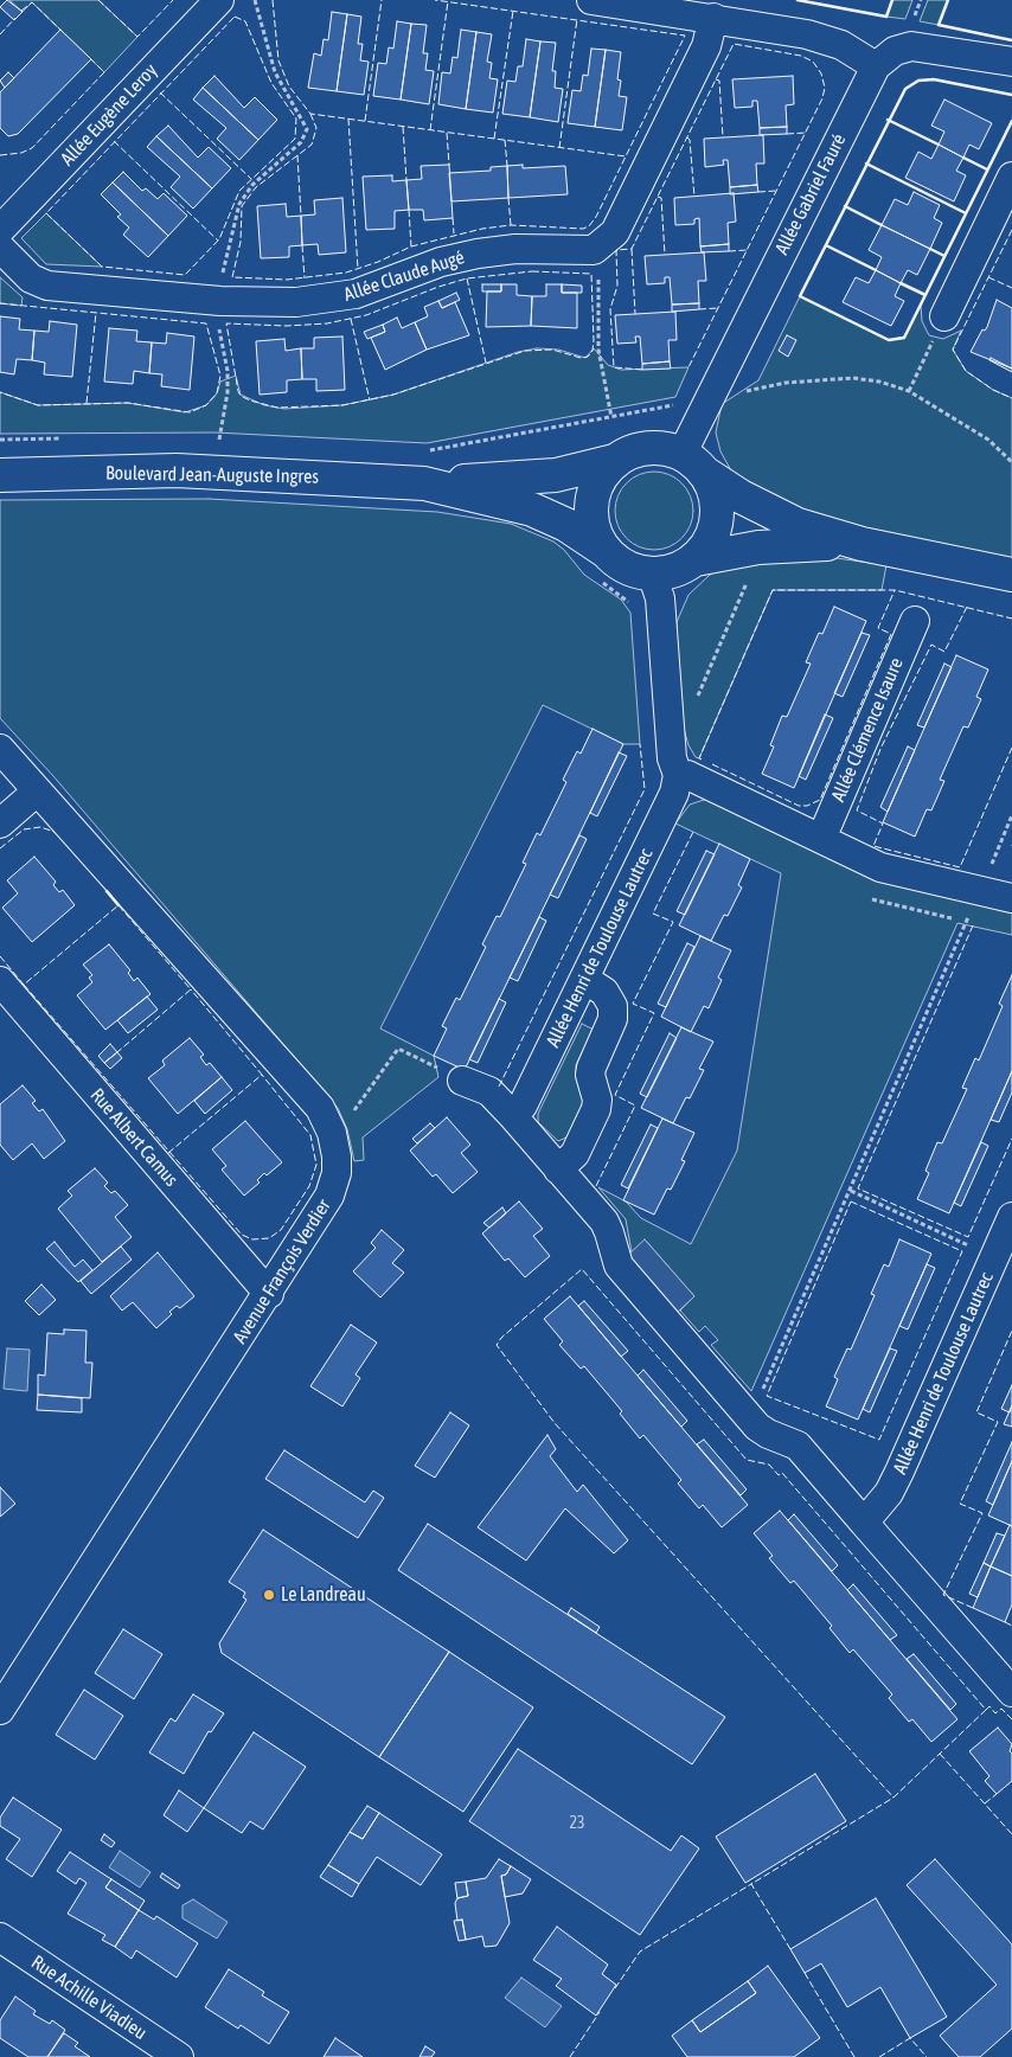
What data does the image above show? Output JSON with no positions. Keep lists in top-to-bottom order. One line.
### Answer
{"streets":{"main road":["Boulevard Jean-Auguste Ingres"],"street":["Allée Eugène Leroy","Allée Gabriel Fauré","Allée Claude Augé","Allée Clémence Isaure","Allée Henri de Toulouse Lautrec","Rue Albert Camus","Avenue François Verdier","Rue Achille Viadieu"]},"crossings":[["Allée Gabriel Fauré","Boulevard Jean-Auguste Ingres"],["Rue Albert Camus","Avenue François Verdier"]],"places":["Le Landreau"],"house_numbers":["23"]}
